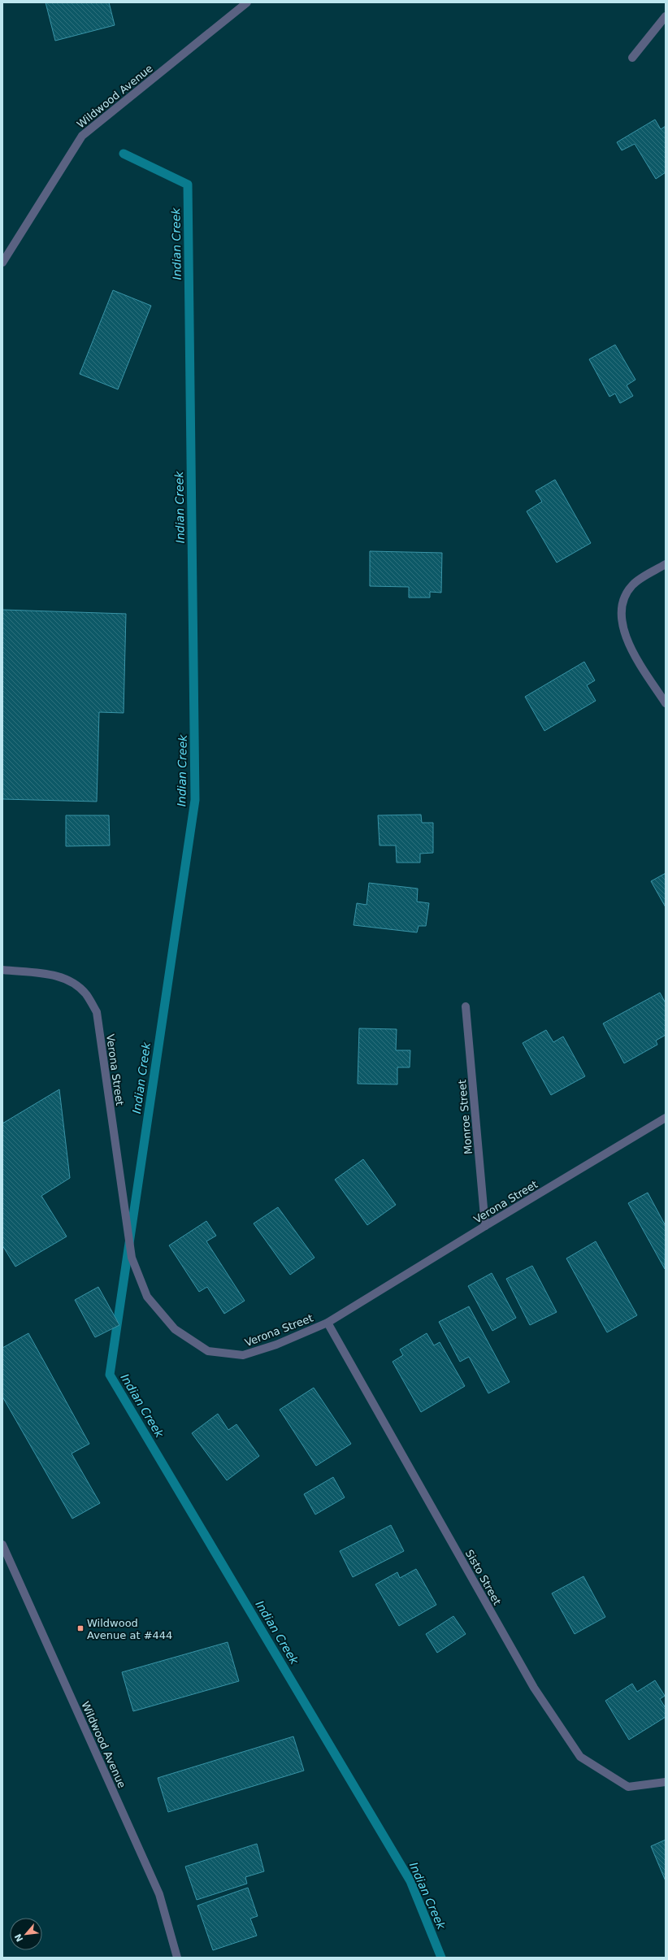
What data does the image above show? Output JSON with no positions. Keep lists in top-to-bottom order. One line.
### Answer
{"streets":{"street":["Wildwood Avenue","Verona Street","Monroe Street","Sisto Street"]},"crossings":[["Verona Street","Monroe Street"],["Verona Street","Sisto Street"]],"water":["Indian Creek"],"places":{"transit":["Wildwood Avenue at #444"]},"north":"bottom left"}
